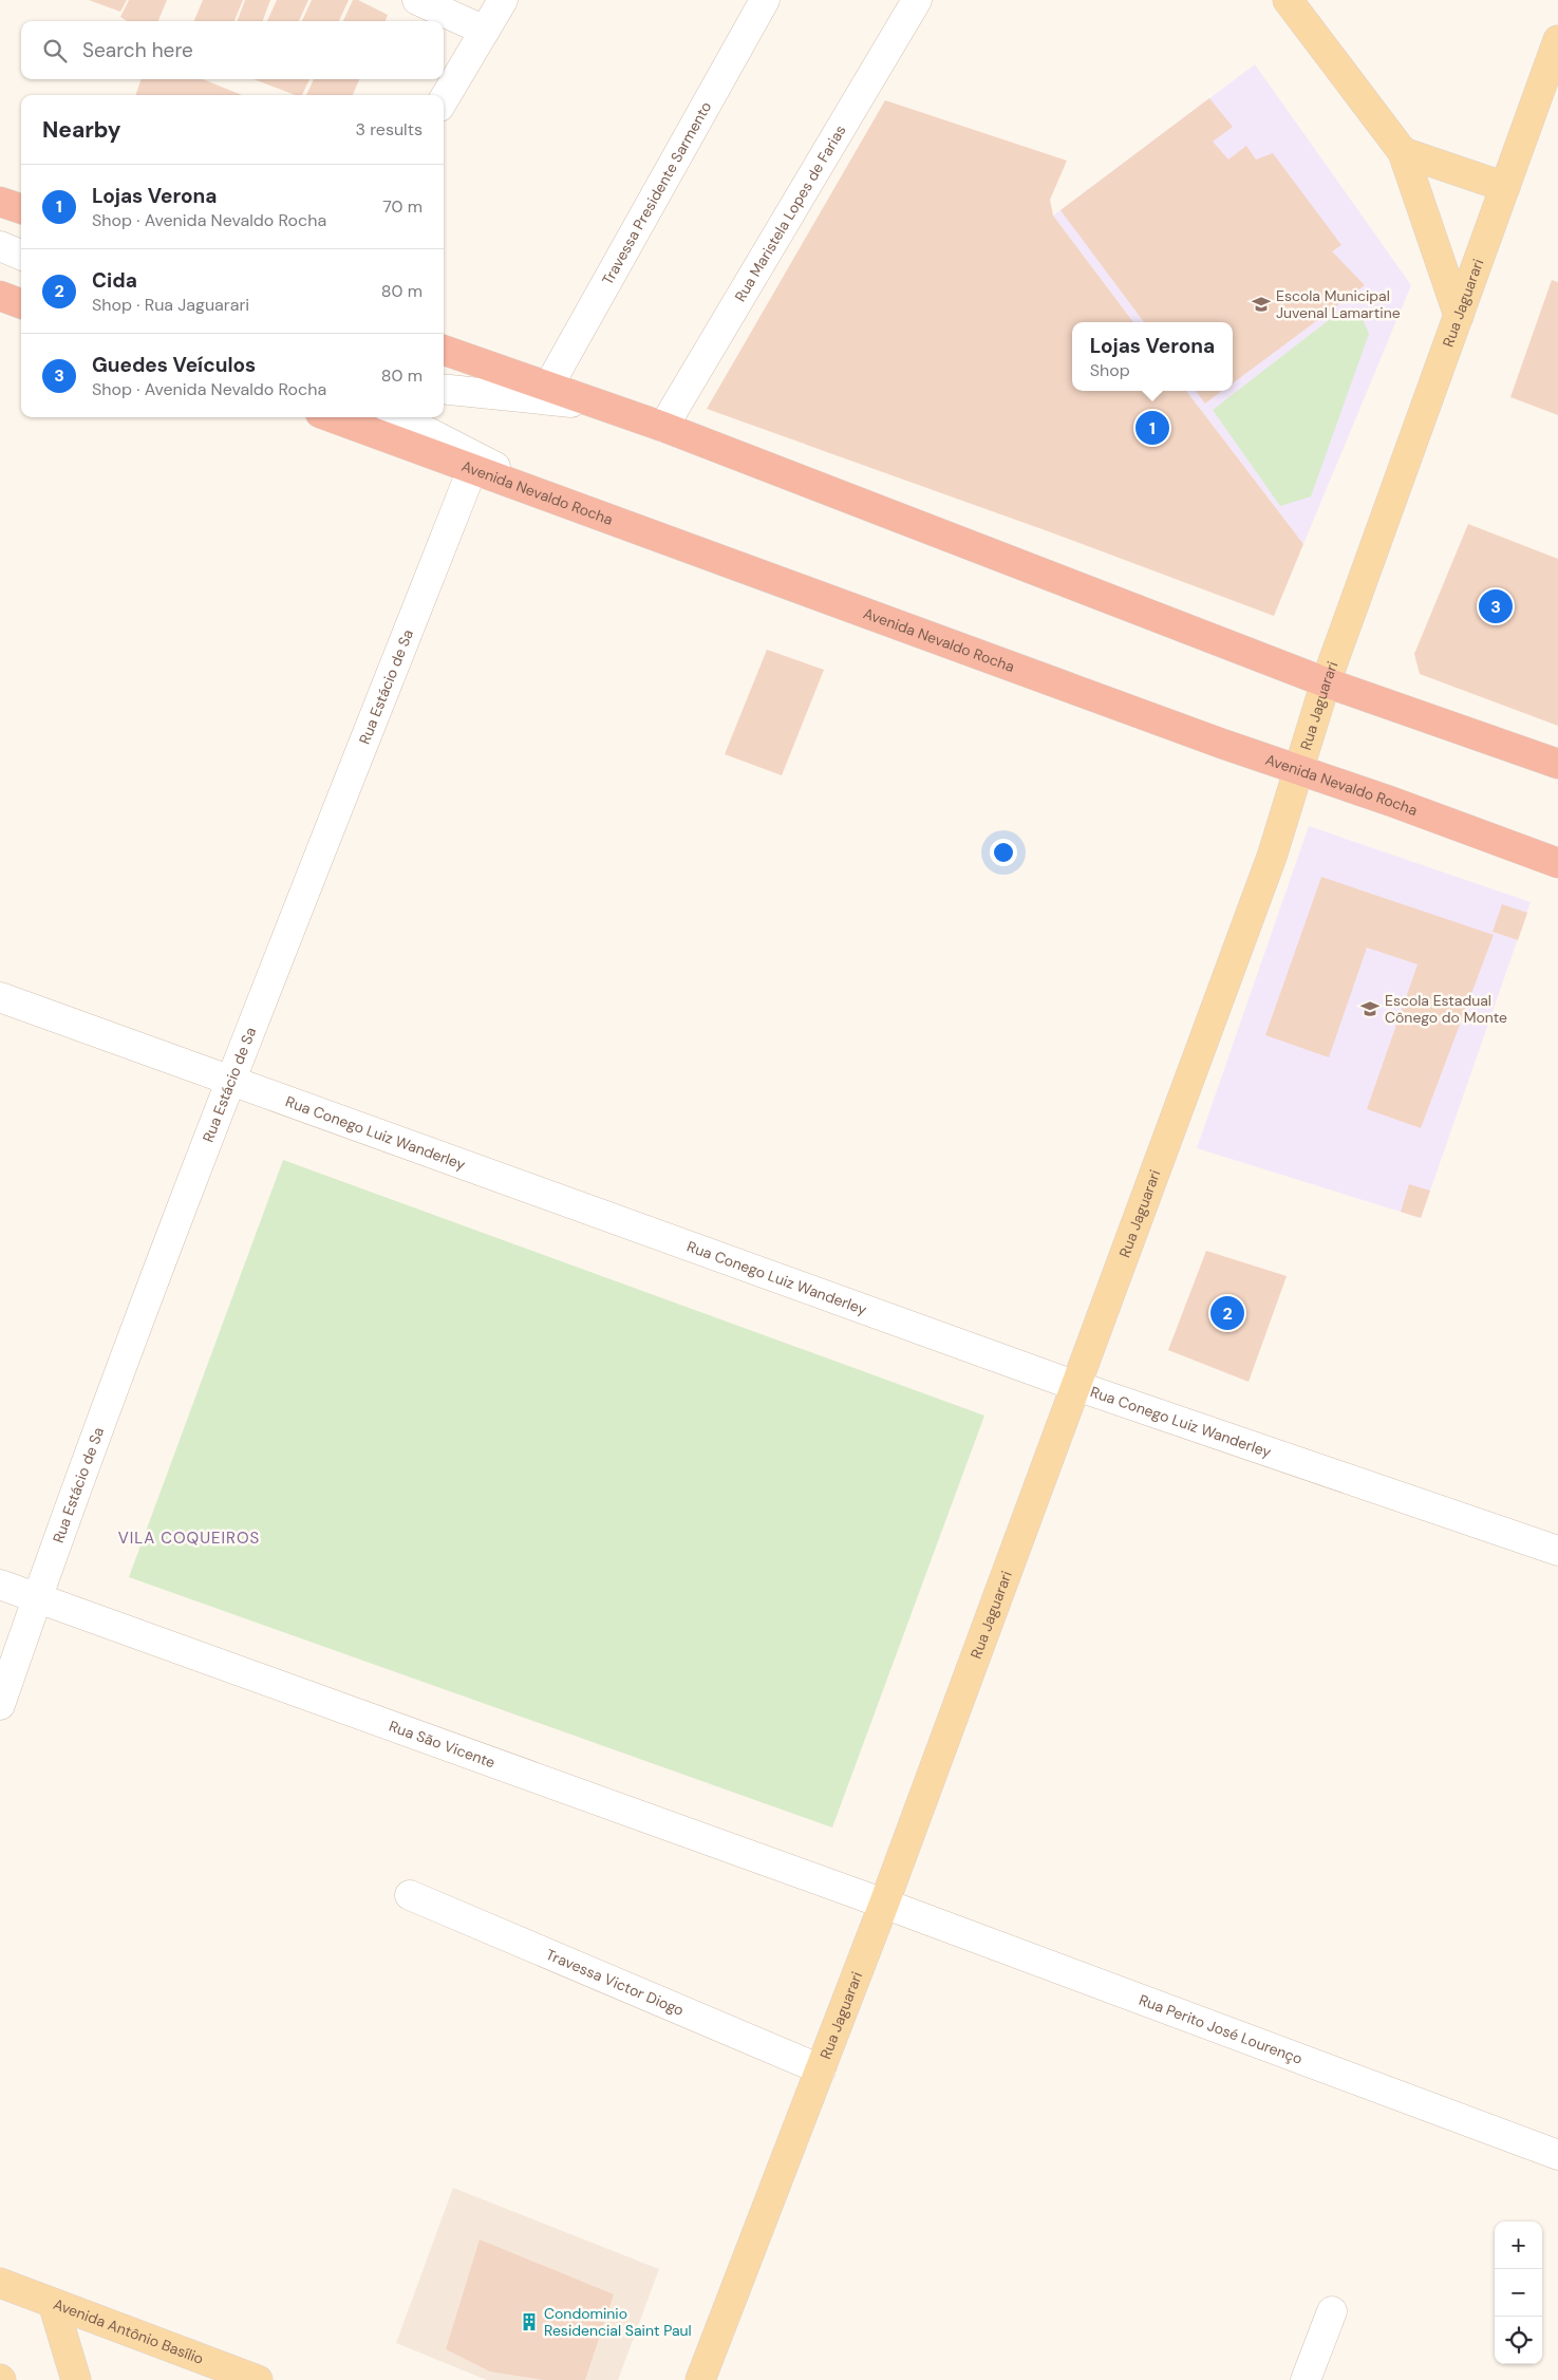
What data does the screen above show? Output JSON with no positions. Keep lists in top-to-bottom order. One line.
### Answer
{"streets":{"highway":["Avenida Nevaldo Rocha"],"main road":["Rua Jaguarari","Avenida Antônio Basílio"],"street":["Travessa Presidente Sarmento","Rua Maristela Lopes de Farias","Rua Estácio de Sa","Rua Conego Luiz Wanderley","Rua São Vicente","Travessa Victor Diogo","Rua Perito José Lourenço"]},"crossings":[["Rua Jaguarari","Avenida Nevaldo Rocha"],["Rua Jaguarari","Rua Conego Luiz Wanderley"],["Rua Jaguarari","Rua São Vicente"],["Rua Jaguarari","Travessa Victor Diogo"],["Rua Jaguarari","Rua Perito José Lourenço"],["Avenida Nevaldo Rocha","Rua Estácio de Sa"],["Rua Estácio de Sa","Rua Conego Luiz Wanderley"],["Rua Estácio de Sa","Rua São Vicente"],["Rua São Vicente","Rua Perito José Lourenço"]],"districts":["VILA COQUEIROS"],"places":{"school or university":["Escola Municipal Juvenal Lamartine","Escola Estadual Cônego do Monte"],"building":["Condominio Residencial Saint Paul"]},"page":{"search":"Search here","heading":["Nearby","3 results"],"list":[{"mark":"1","name":"Lojas Verona","note":"Shop · Avenida Nevaldo Rocha","value":"70 m"},{"mark":"2","name":"Cida","note":"Shop · Rua Jaguarari","value":"80 m"},{"mark":"3","name":"Guedes Veículos","note":"Shop · Avenida Nevaldo Rocha","value":"80 m"}],"popup":["Lojas Verona","Shop"],"pins":["1","3","2"],"map_buttons":["+","−"]}}
